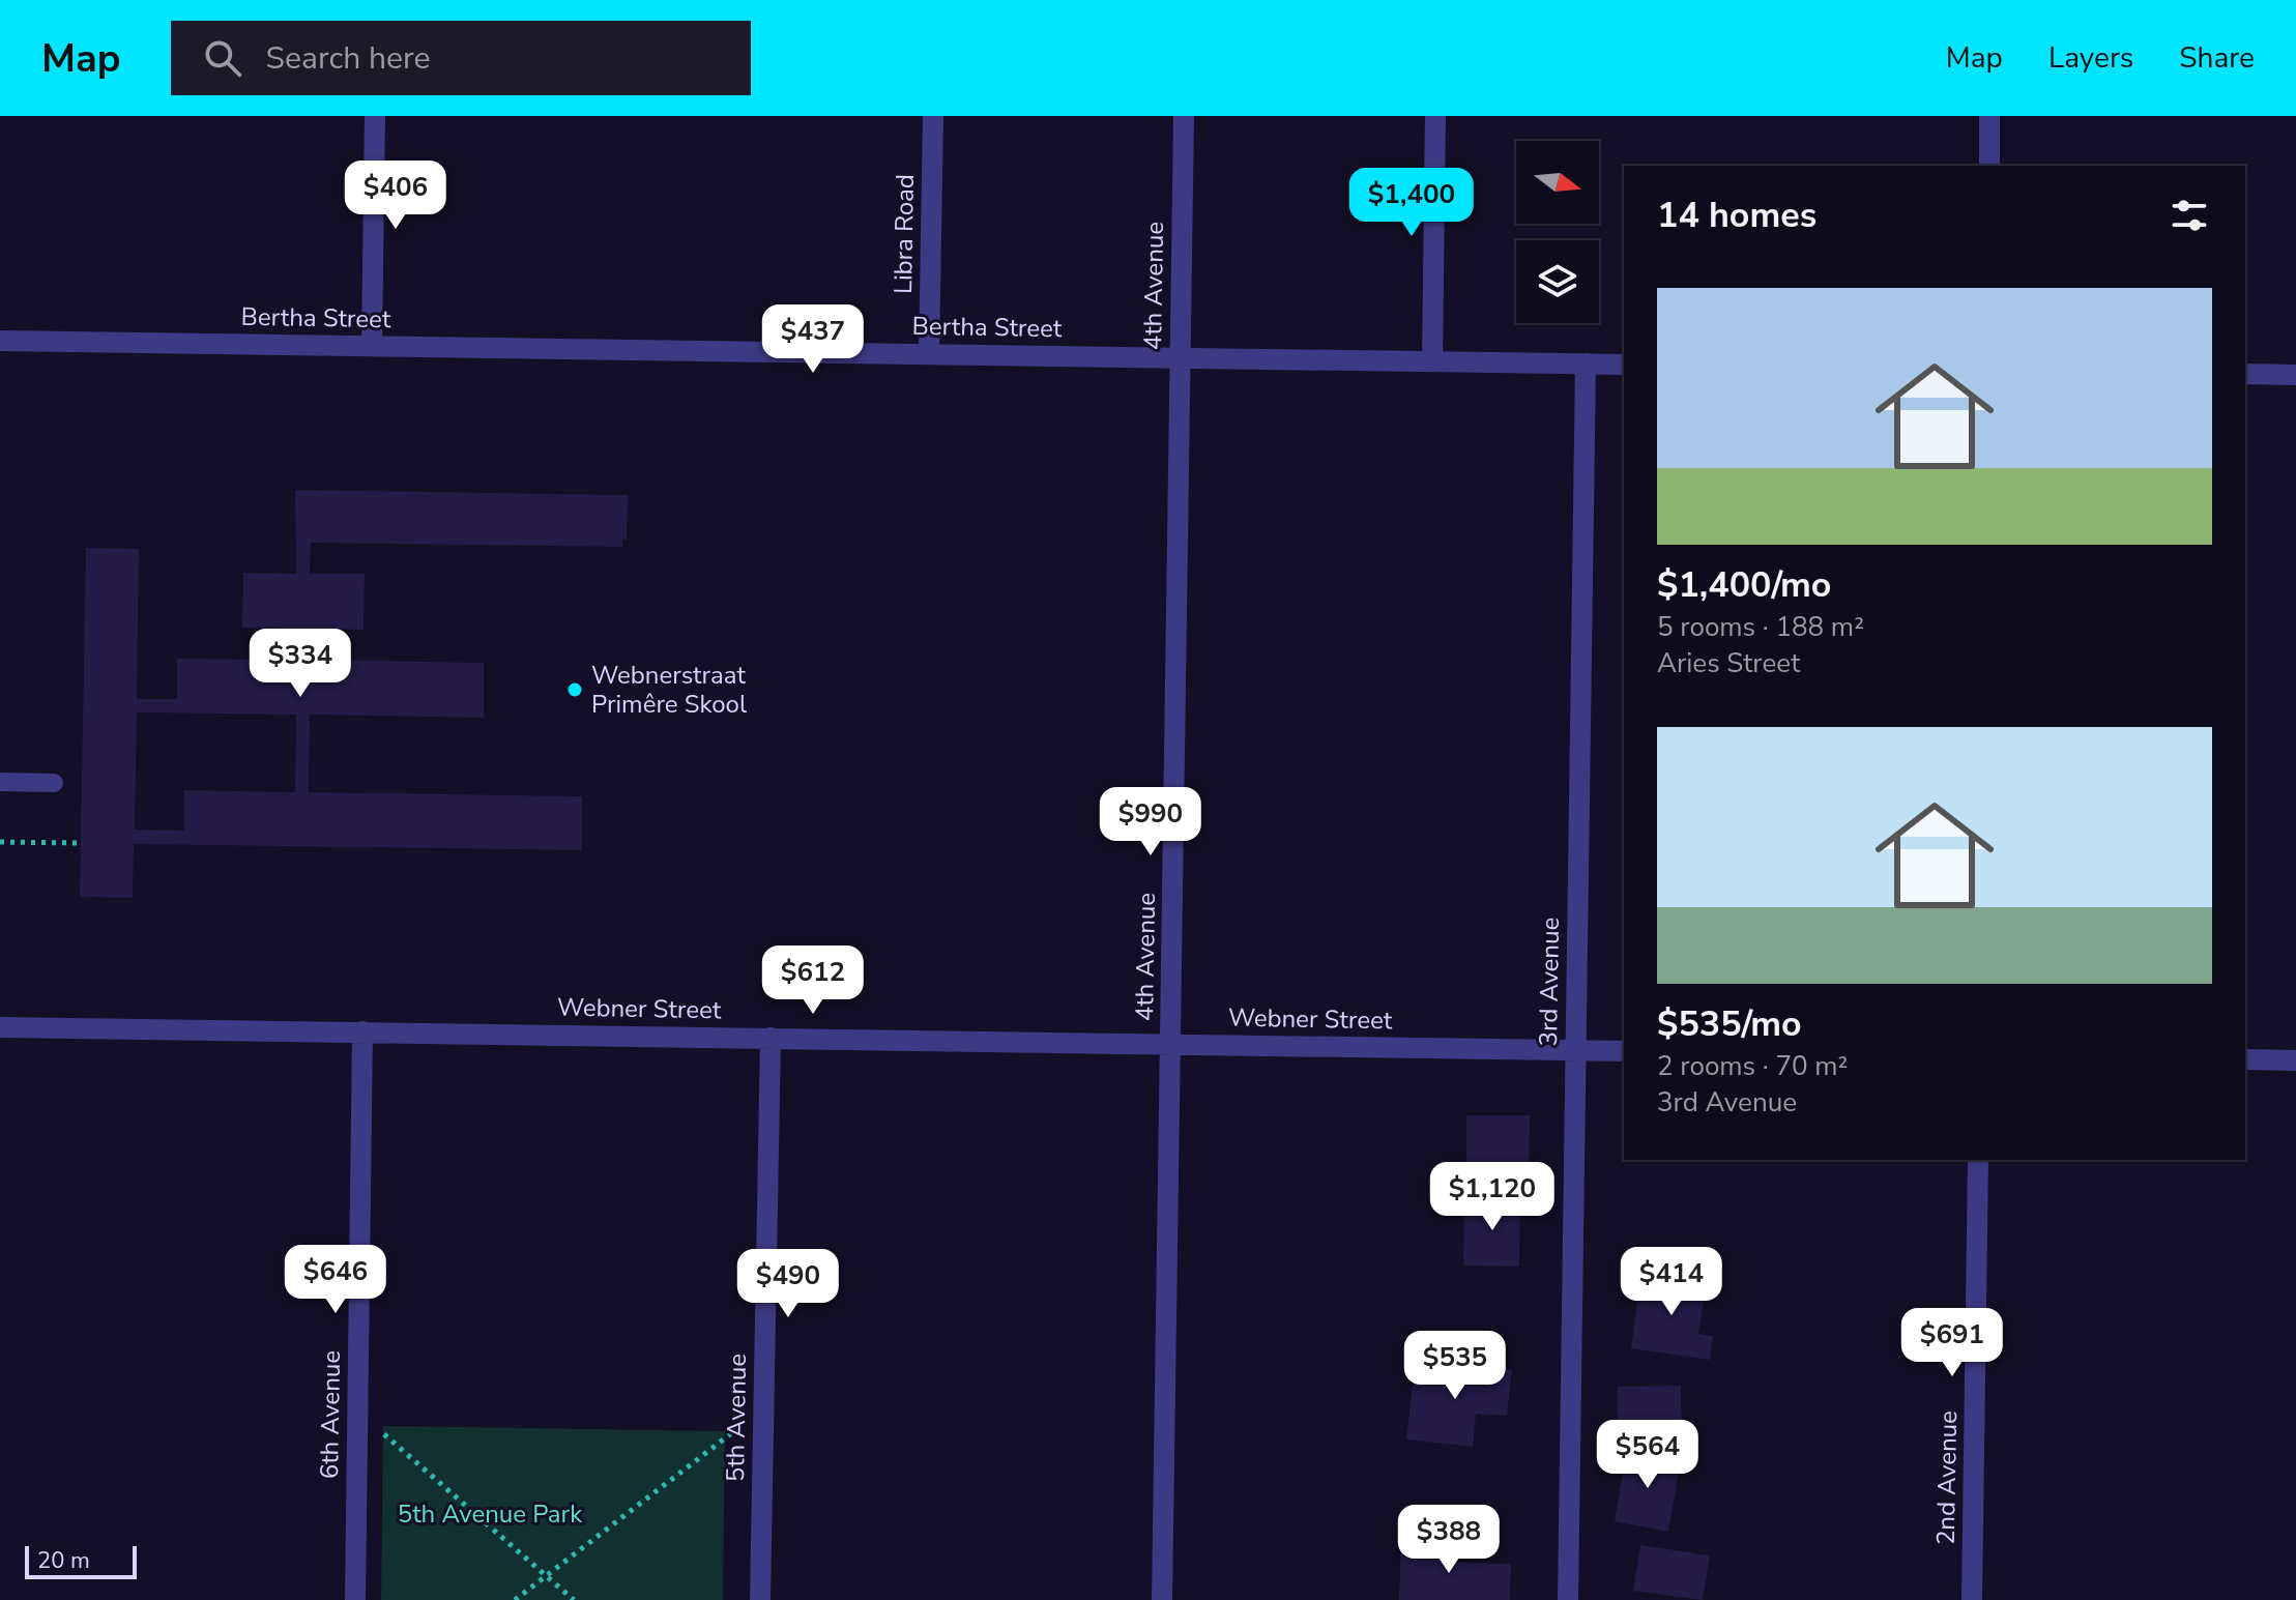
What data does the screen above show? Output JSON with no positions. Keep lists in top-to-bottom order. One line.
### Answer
{"streets":{"street":["Libra Road","4th Avenue","Bertha Street","3rd Avenue","Webner Street","6th Avenue","5th Avenue","2nd Avenue"]},"crossings":[["Libra Road","Bertha Street"],["4th Avenue","Bertha Street"],["4th Avenue","Webner Street"],["Bertha Street","3rd Avenue"],["3rd Avenue","Webner Street"],["Webner Street","6th Avenue"],["Webner Street","5th Avenue"]],"parks":["5th Avenue Park"],"places":["Webnerstraat Primêre Skool"],"scale_bar":"20 m","north":"right","page":{"header":"Map","search":"Search here","nav":["Map","Layers","Share"],"price":["$406","$1,400","$437","$334","$990","$612","$1,120","$646","$414","$490","$691","$535","$564","$388"],"heading":"14 homes","list":[{"name":"$1,400/mo","note":"5 rooms · 188 m² · Aries Street"},{"name":"$535/mo","note":"2 rooms · 70 m² · 3rd Avenue"}],"scale":"20 m"}}
